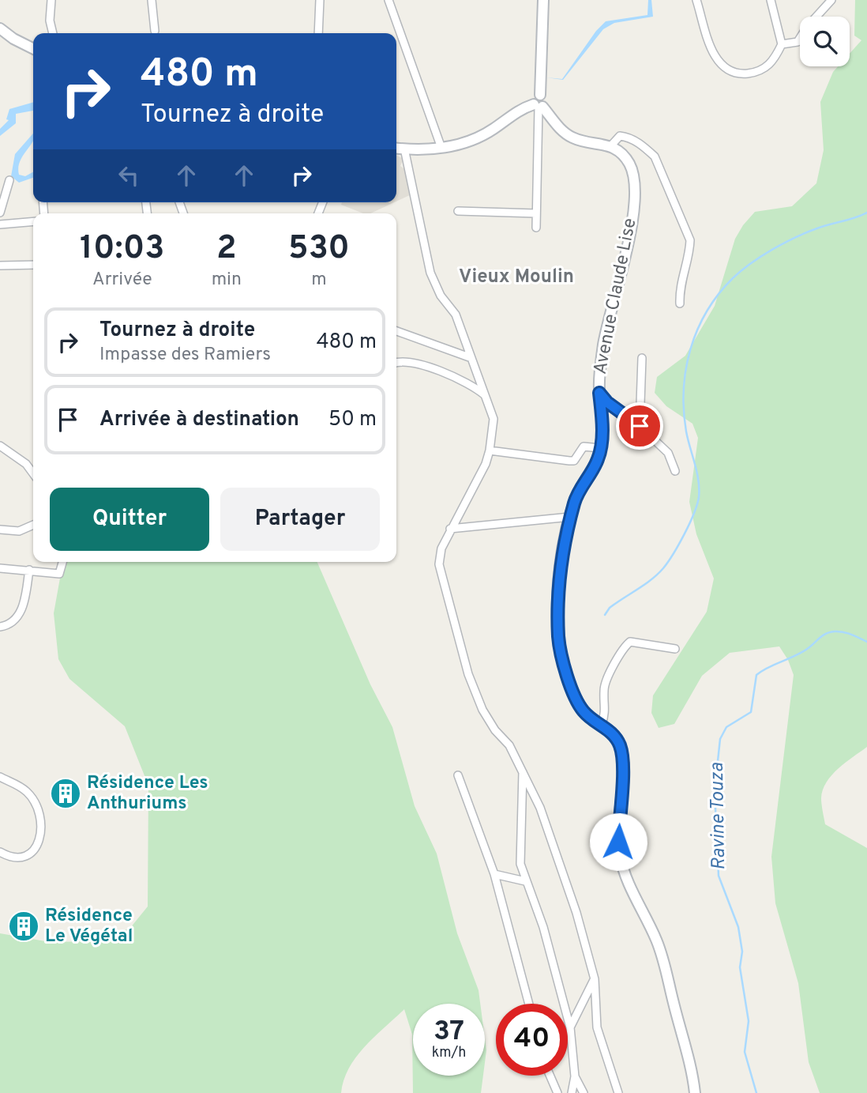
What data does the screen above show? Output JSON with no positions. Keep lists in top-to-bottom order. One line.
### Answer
{"streets":{"street":["Avenue Claude Lise"]},"districts":["Vieux Moulin"],"water":["Ravine Touza"],"places":{"building":["Résidence Les Anthuriums","Résidence Le Végétal"]},"page":{"turn":["480 m","Tournez à droite"],"eta":["10:03","Arrivée","2","min","530","m"],"list":[{"name":"Tournez à droite","note":"Impasse des Ramiers","value":"480 m"},{"name":"Arrivée à destination","value":"50 m"}],"buttons":["Quitter","Partager"],"speed":"37 km/h","limit":"40"}}
